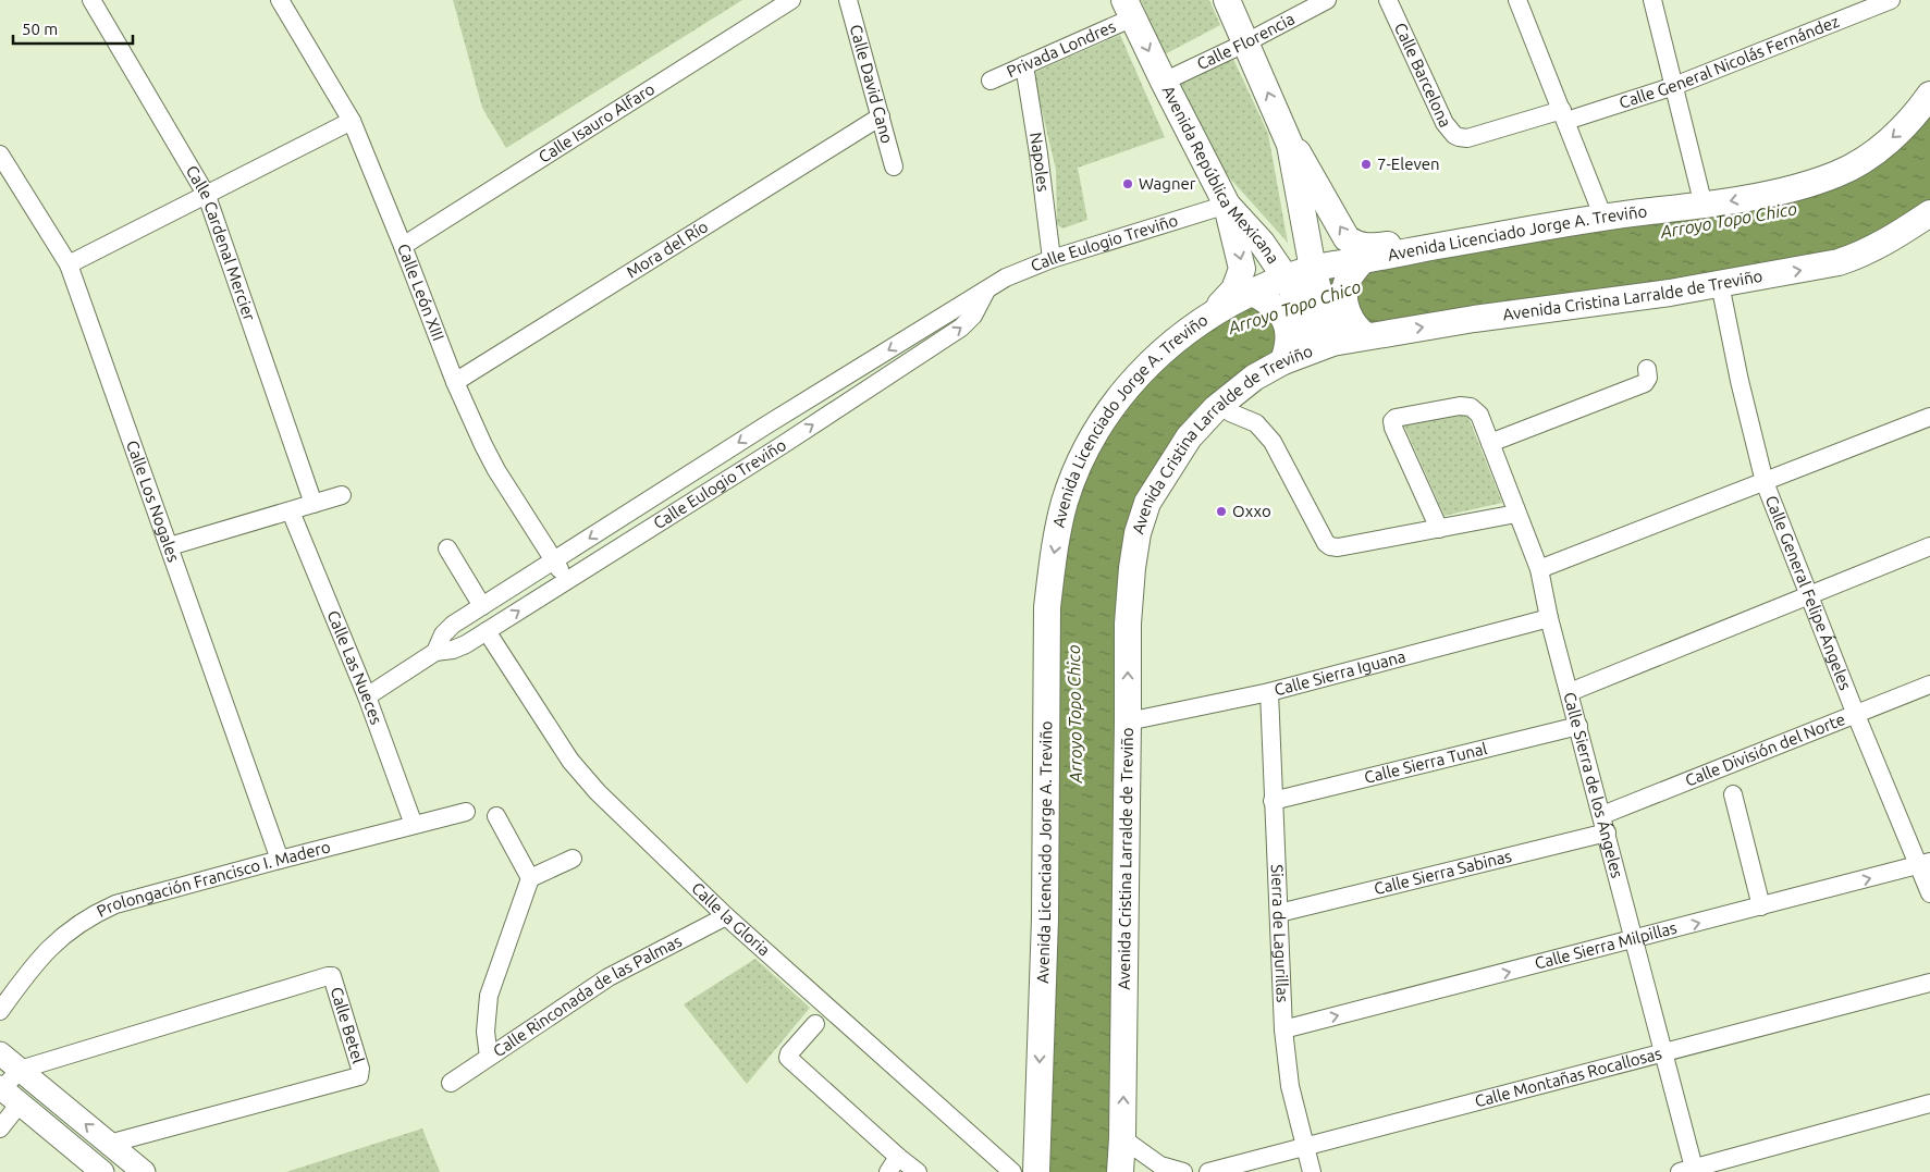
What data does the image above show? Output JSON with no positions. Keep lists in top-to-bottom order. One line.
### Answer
{"streets":{"main road":["Avenida República Mexicana","Avenida Licenciado Jorge A. Treviño","Avenida Cristina Larralde de Treviño"],"street":["Calle Florencia","Privada Londres","Calle General Nicolás Fernández","Calle Barcelona","Calle David Cano","Calle Isauro Alfaro","Napoles","Calle Cardenal Mercier","Calle Eulogio Treviño","Mora del Río","Calle León XIII","Calle Los Nogales","Calle General Felipe Ángeles","Calle Las Nueces","Calle Sierra Iguana","Calle División del Norte","Calle Sierra Tunal","Calle Sierra de los Ángeles","Calle Sierra Sabinas","Prolongación Francisco I. Madero","Calle la Gloria","Sierra de Lagurillas","Calle Sierra Milpillas","Calle Rinconada de las Palmas","Calle Betel","Calle Montañas Rocallosas"]},"crossings":[["Calle Florencia","Avenida República Mexicana"],["Privada Londres","Napoles"],["Privada Londres","Avenida República Mexicana"],["Calle General Nicolás Fernández","Calle Barcelona"],["Calle David Cano","Mora del Río"],["Calle Isauro Alfaro","Calle León XIII"],["Napoles","Calle Eulogio Treviño"],["Avenida República Mexicana","Avenida Licenciado Jorge A. Treviño"],["Avenida República Mexicana","Calle Eulogio Treviño"],["Avenida República Mexicana","Avenida Cristina Larralde de Treviño"],["Calle Eulogio Treviño","Calle León XIII"],["Calle Eulogio Treviño","Calle Las Nueces"],["Calle Eulogio Treviño","Calle la Gloria"],["Mora del Río","Calle León XIII"],["Avenida Cristina Larralde de Treviño","Calle General Felipe Ángeles"],["Avenida Cristina Larralde de Treviño","Calle Sierra Iguana"],["Calle Los Nogales","Prolongación Francisco I. Madero"],["Calle General Felipe Ángeles","Calle División del Norte"],["Calle General Felipe Ángeles","Calle Sierra Milpillas"],["Calle Las Nueces","Prolongación Francisco I. Madero"],["Calle Sierra Iguana","Calle Sierra de los Ángeles"],["Calle Sierra Iguana","Sierra de Lagurillas"],["Calle División del Norte","Calle Sierra de los Ángeles"],["Calle División del Norte","Calle Sierra Sabinas"],["Calle Sierra Tunal","Calle Sierra de los Ángeles"],["Calle Sierra Tunal","Sierra de Lagurillas"],["Calle Sierra de los Ángeles","Calle Sierra Sabinas"],["Calle Sierra de los Ángeles","Calle Sierra Milpillas"],["Calle Sierra de los Ángeles","Calle Montañas Rocallosas"],["Calle Sierra Sabinas","Sierra de Lagurillas"],["Calle la Gloria","Calle Rinconada de las Palmas"],["Sierra de Lagurillas","Calle Sierra Milpillas"],["Sierra de Lagurillas","Calle Montañas Rocallosas"]],"one_way":["Avenida Licenciado Jorge A. Treviño","Avenida Cristina Larralde de Treviño","Calle Sierra Milpillas"],"water":["Arroyo Topo Chico"],"places":["7-Eleven","Wagner","Oxxo"],"scale_bar":"50 m"}
